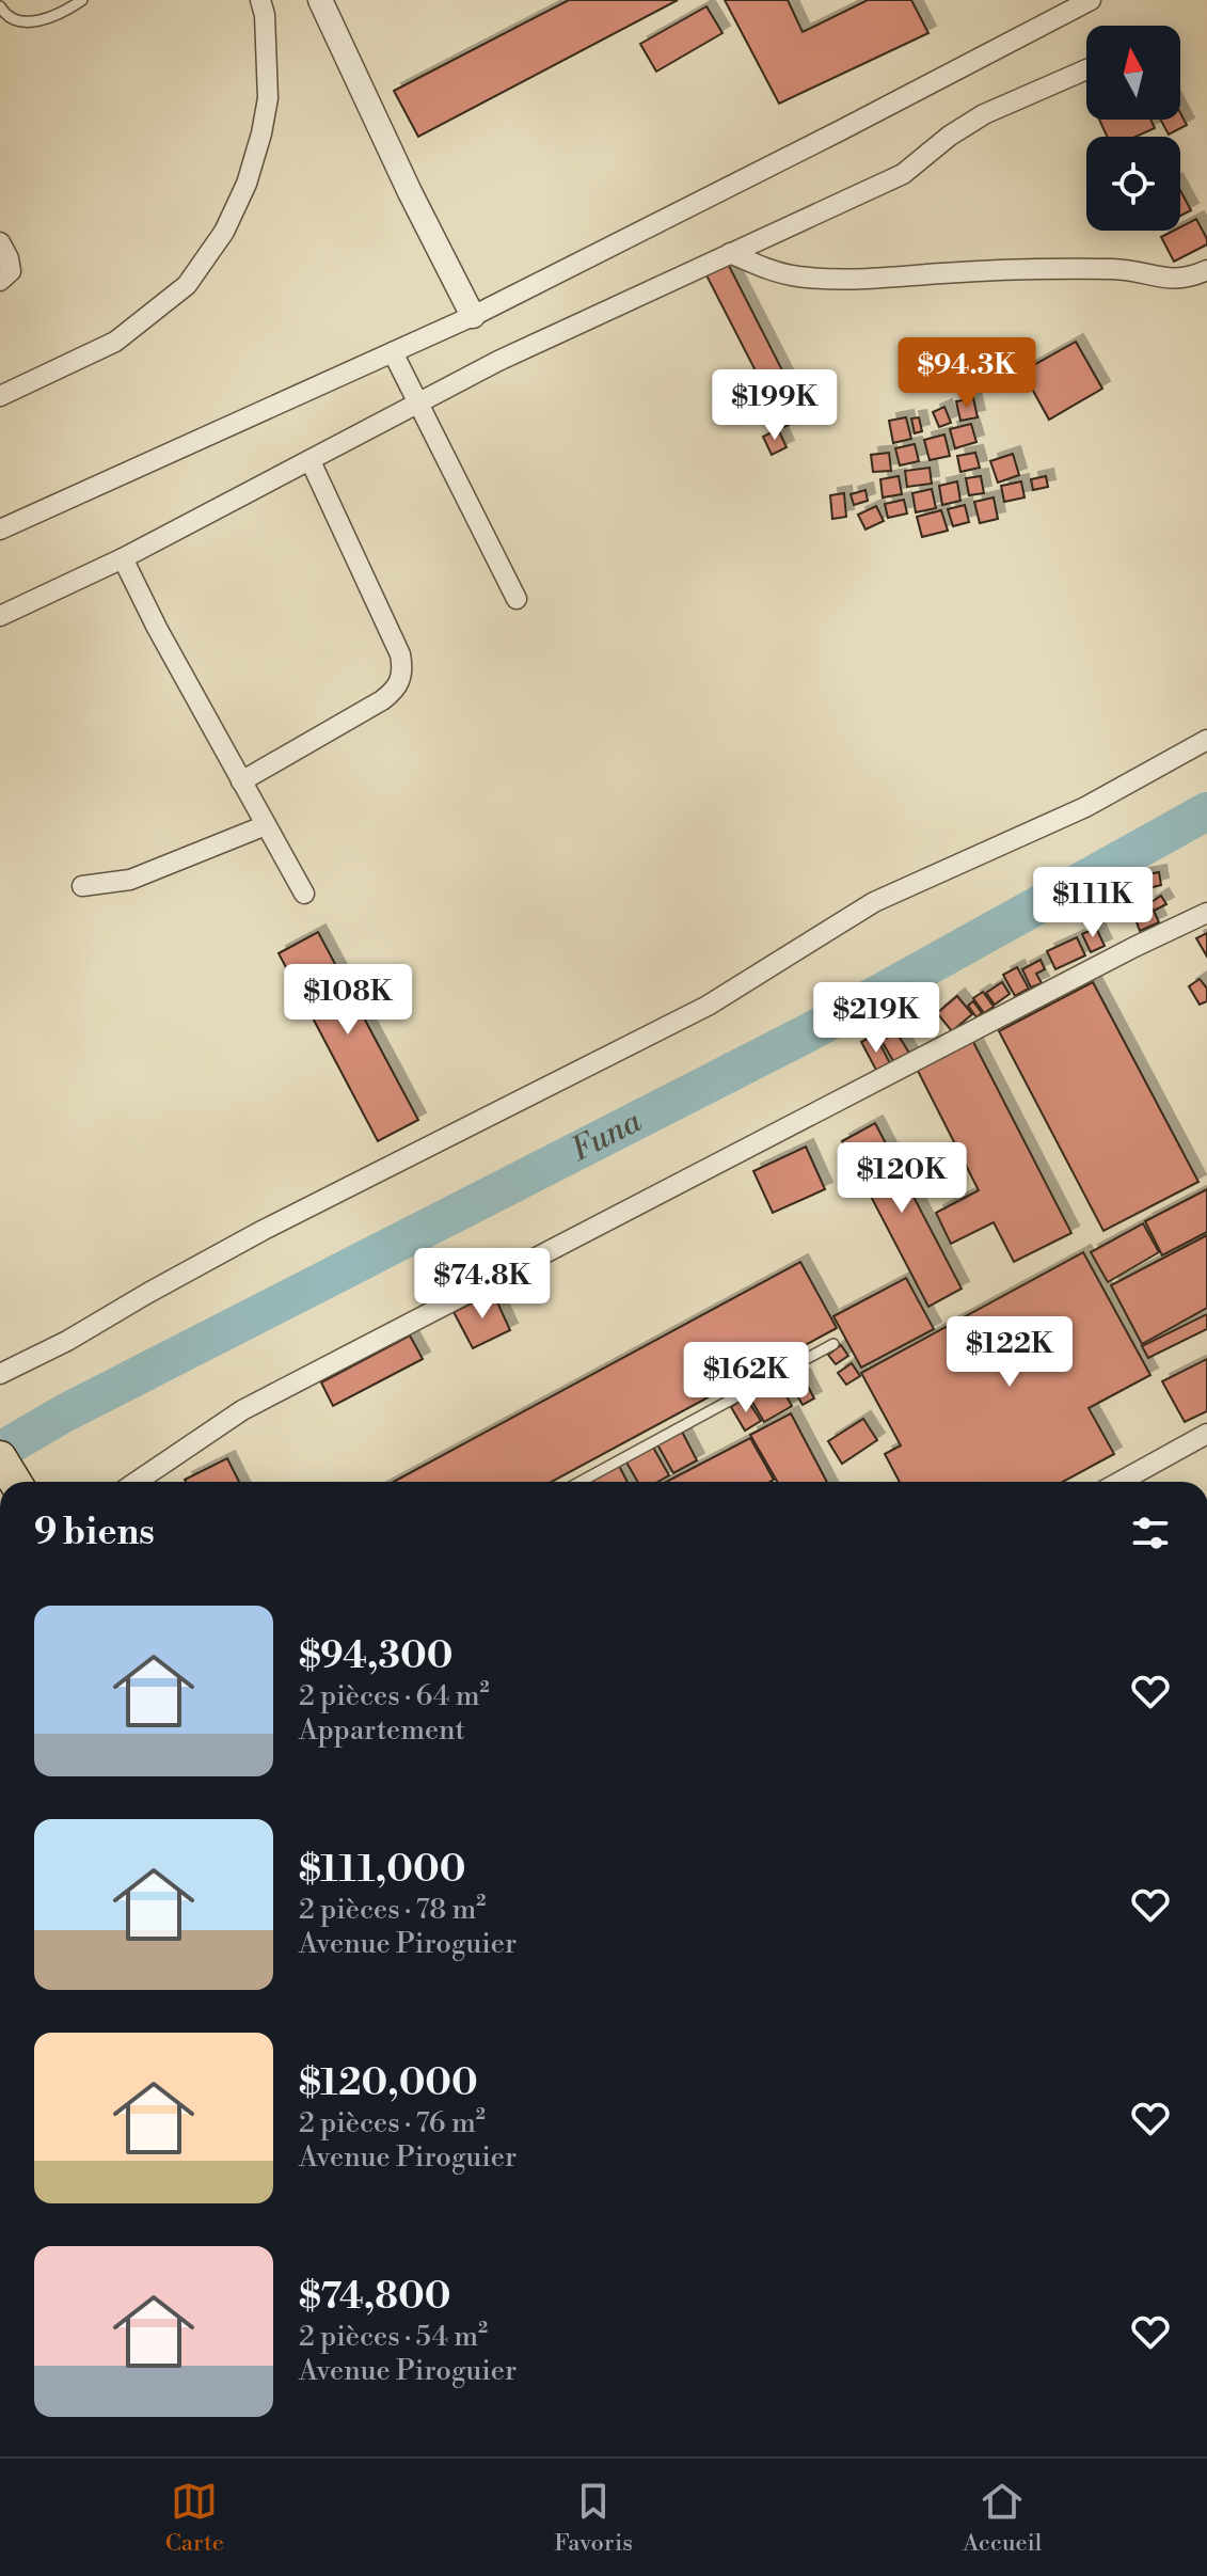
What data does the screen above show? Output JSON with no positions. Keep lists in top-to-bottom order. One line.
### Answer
{"water":["Funa"],"north":"top","page":{"price":["$94.3K","$199K","$111K","$108K","$219K","$120K","$74.8K","$122K","$162K"],"heading":"9 biens","list":[{"name":"$94,300","note":"2 pièces · 64 m² · Appartement"},{"name":"$111,000","note":"2 pièces · 78 m² · Avenue Piroguier"},{"name":"$120,000","note":"2 pièces · 76 m² · Avenue Piroguier"},{"name":"$74,800","note":"2 pièces · 54 m² · Avenue Piroguier"}],"tabs":["Carte","Favoris","Accueil"]}}
